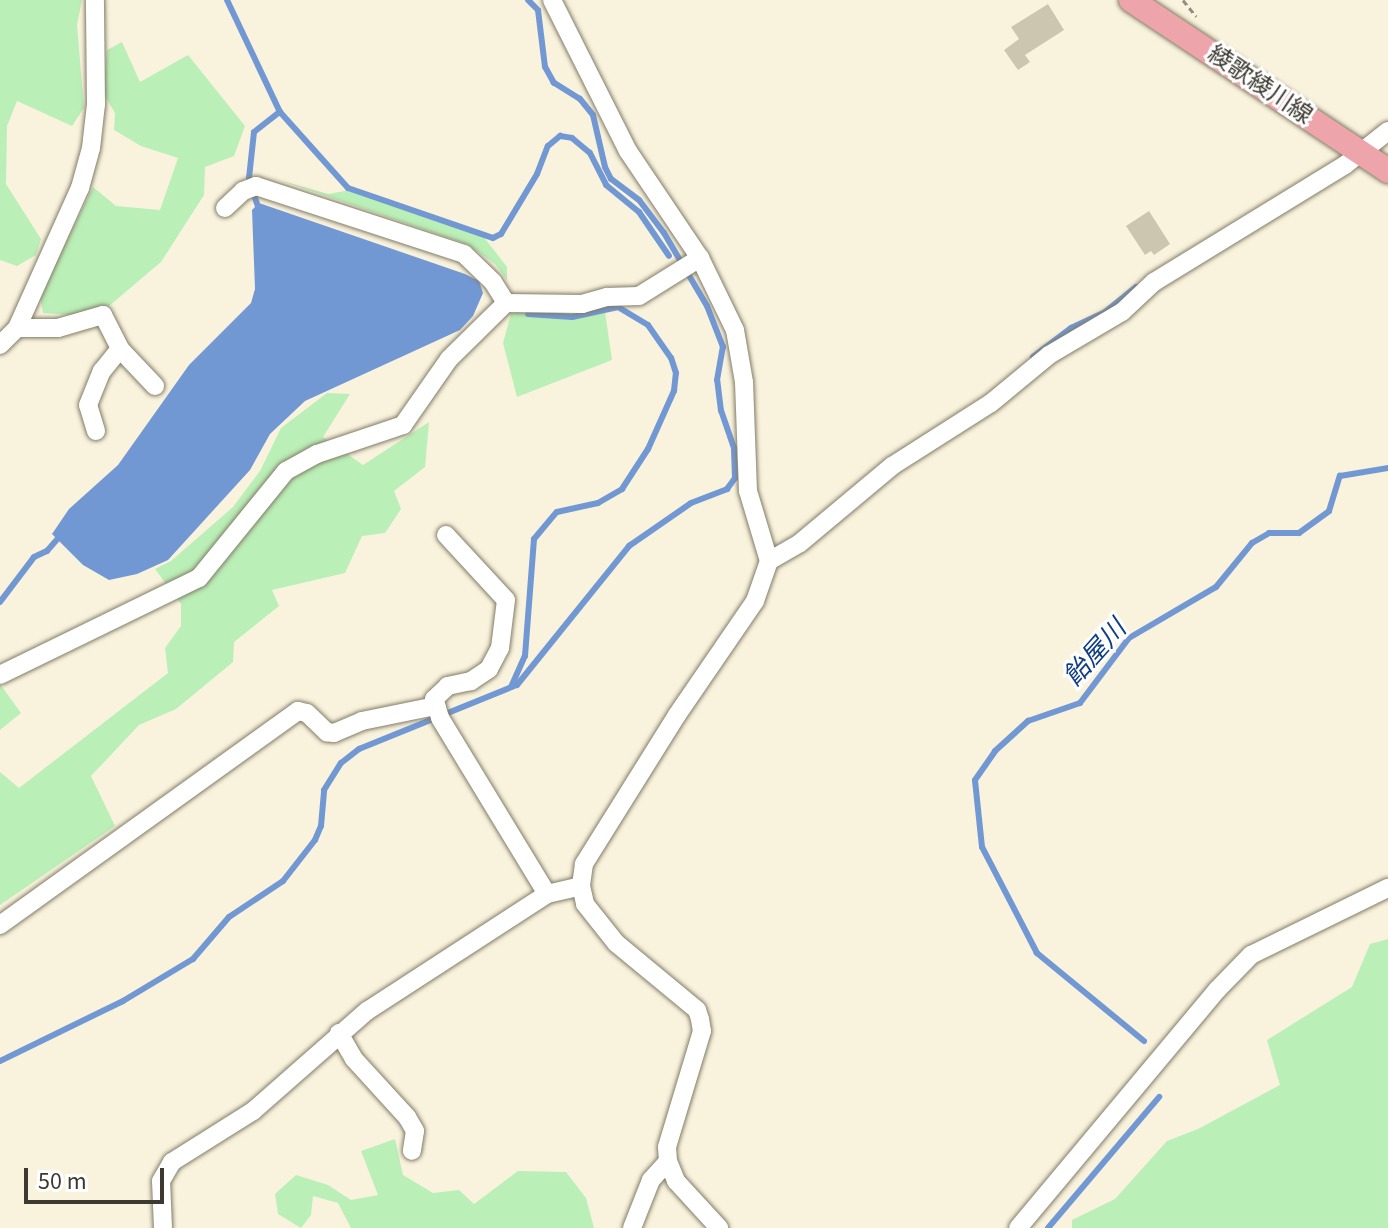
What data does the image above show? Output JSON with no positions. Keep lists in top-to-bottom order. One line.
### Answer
{"streets":{"main road":["綾歌綾川線"]},"water":["飴屋川"],"scale_bar":"50 m"}
